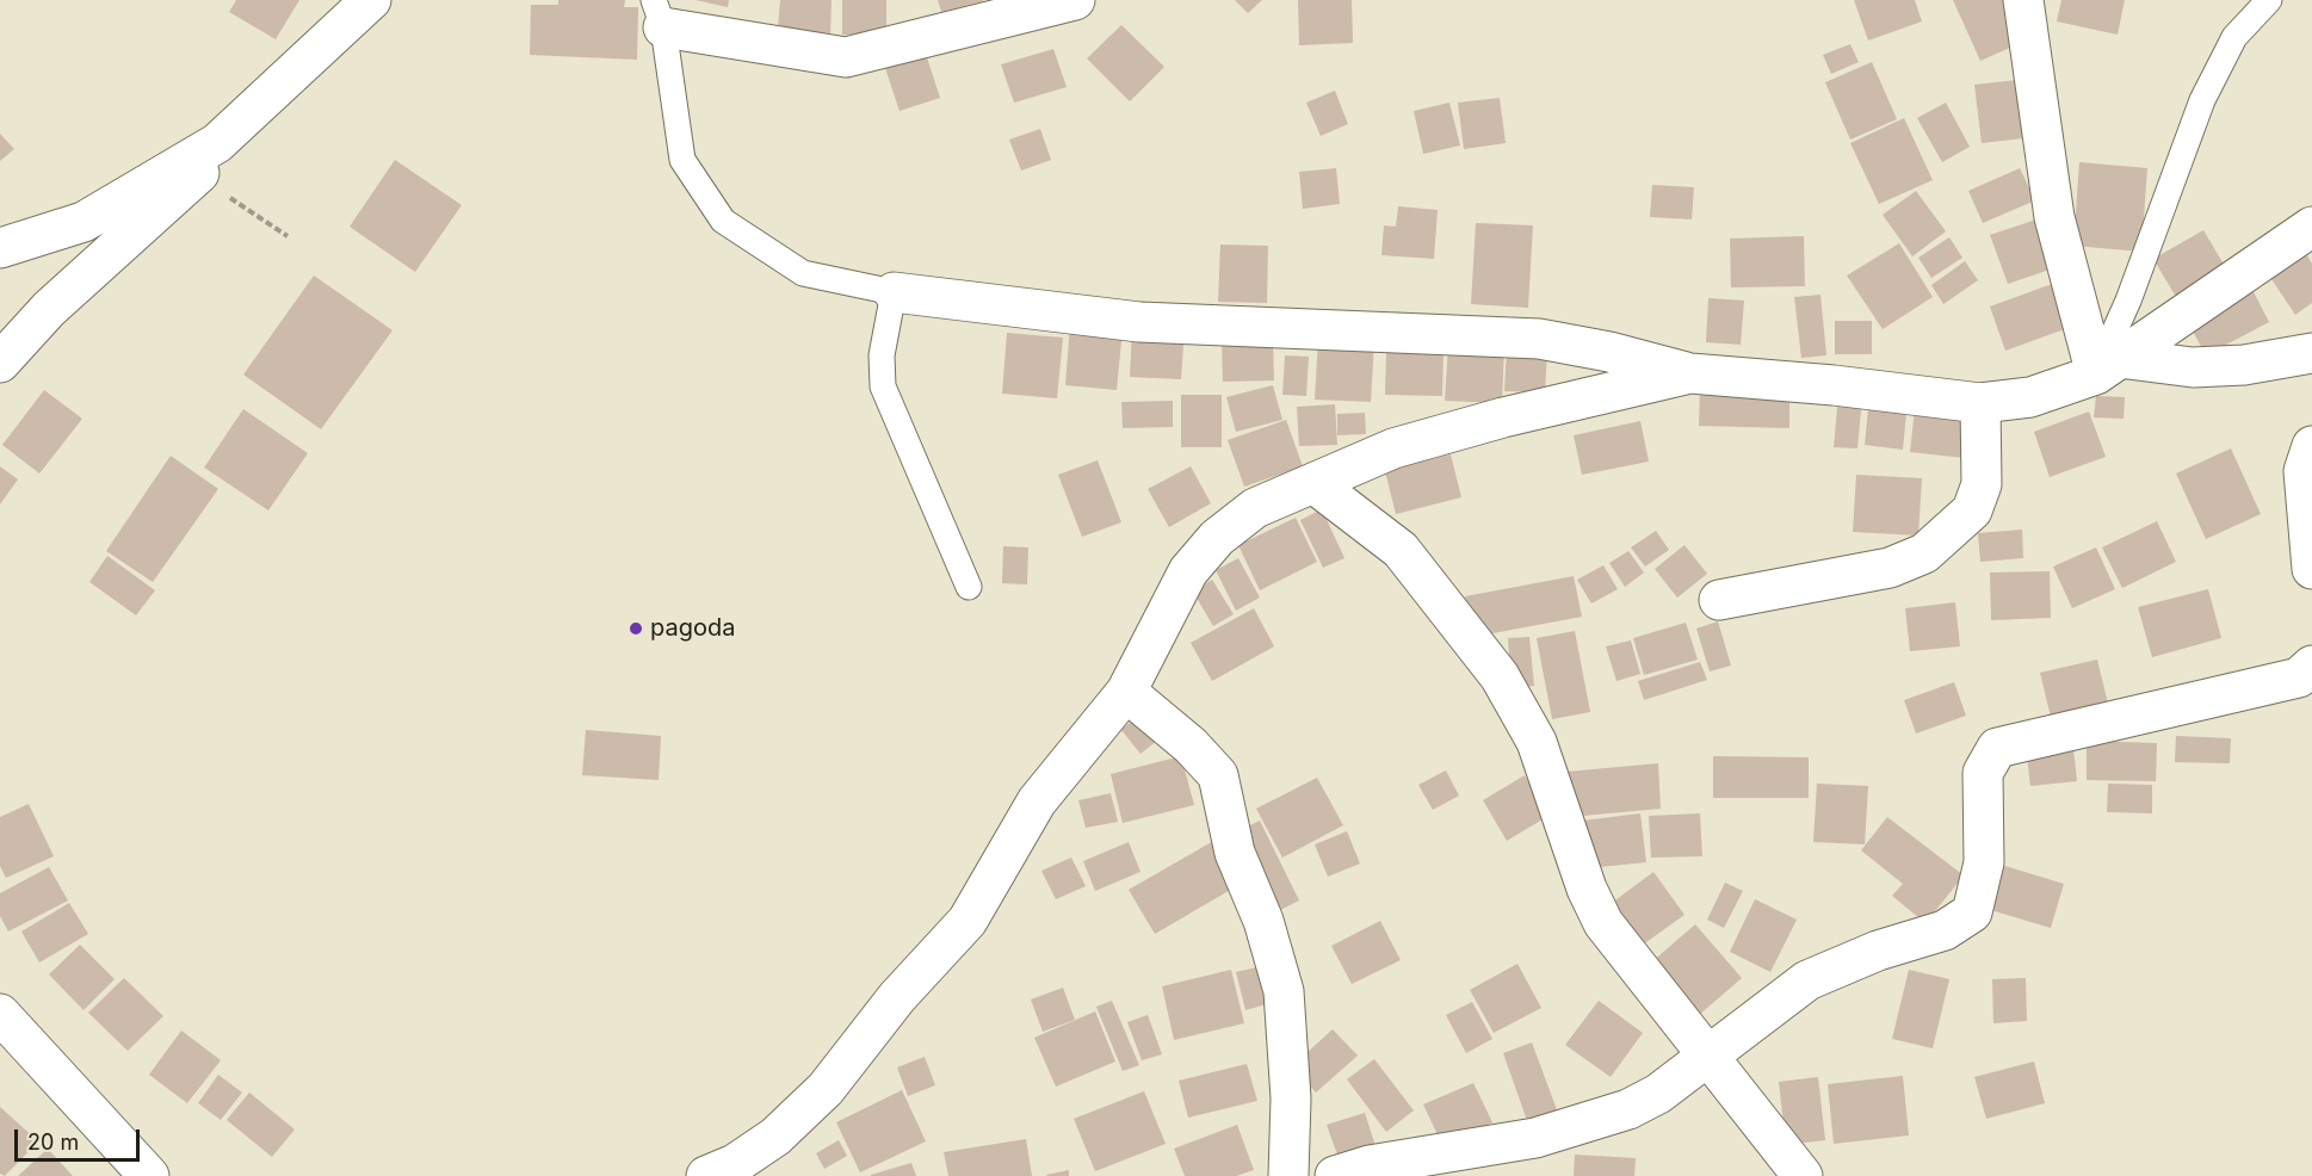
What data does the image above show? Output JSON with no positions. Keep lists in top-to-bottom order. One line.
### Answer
{"places":["pagoda"],"scale_bar":"20 m"}
